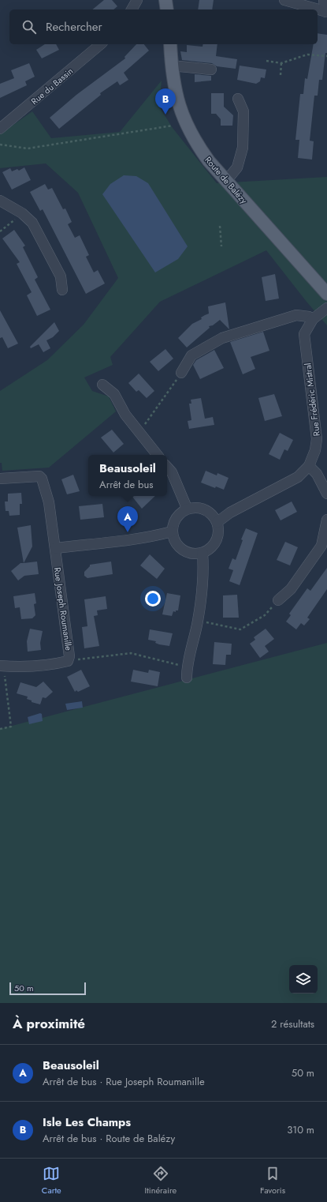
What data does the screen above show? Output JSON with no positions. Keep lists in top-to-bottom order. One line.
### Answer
{"streets":{"main road":["Route de Balézy"],"street":["Rue du Bassin","Rue Frédéric Mistral","Rue Joseph Roumanille"]},"scale_bar":"50 m","page":{"search":"Rechercher","pins":["B","A"],"popup":["Beausoleil","Arrêt de bus"],"scale":"50 m","heading":["À proximité","2 résultats"],"list":[{"mark":"A","name":"Beausoleil","note":"Arrêt de bus · Rue Joseph Roumanille","value":"50 m"},{"mark":"B","name":"Isle Les Champs","note":"Arrêt de bus · Route de Balézy","value":"310 m"}],"nav":["Carte","Itinéraire","Favoris"]}}
